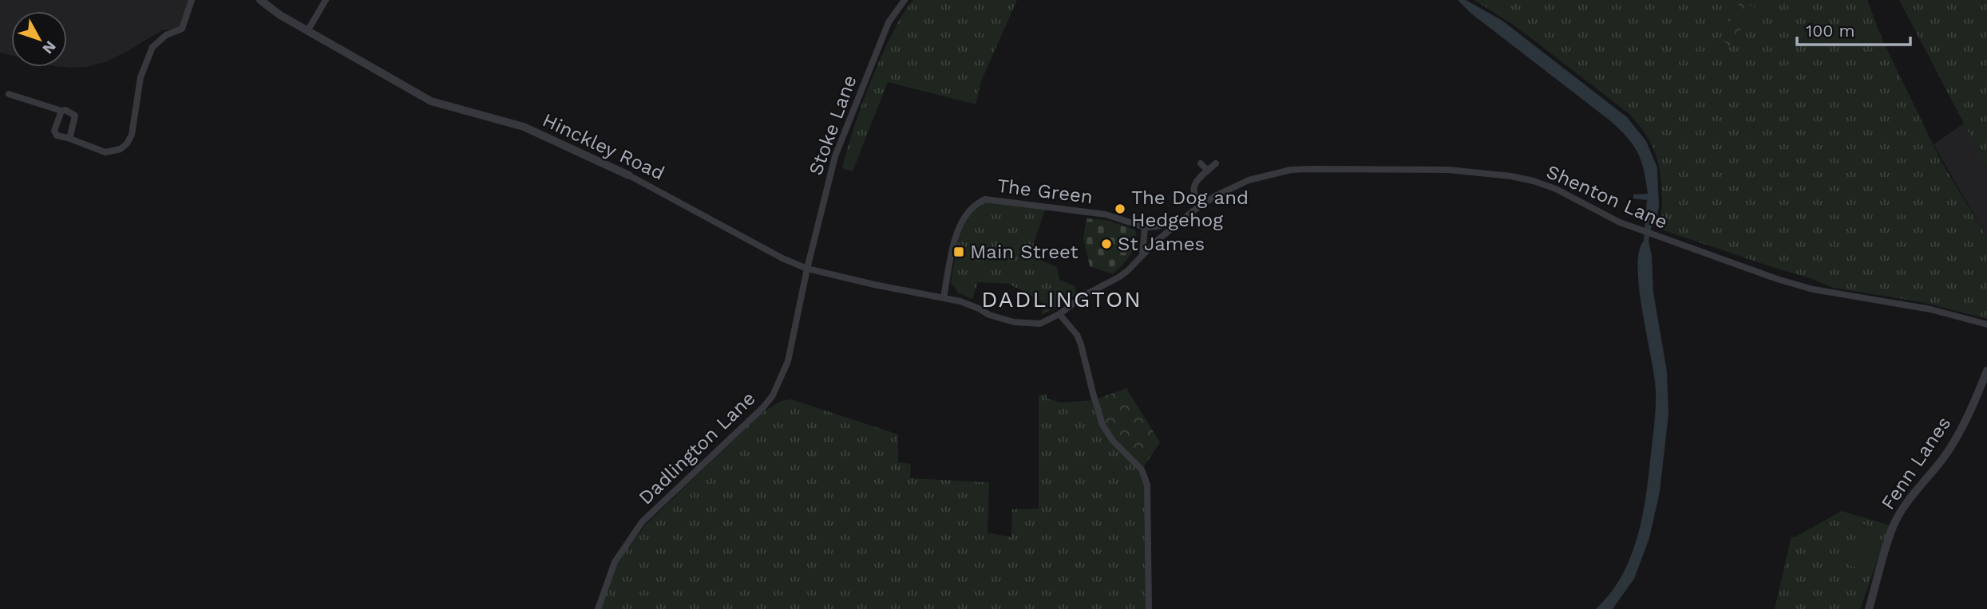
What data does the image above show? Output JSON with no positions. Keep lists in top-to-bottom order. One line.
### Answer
{"streets":{"street":["Stoke Lane","Hinckley Road","The Green","Shenton Lane","Dadlington Lane","Fenn Lanes"]},"crossings":[["Stoke Lane","Hinckley Road"],["Stoke Lane","Dadlington Lane"],["Hinckley Road","The Green"],["Hinckley Road","Dadlington Lane"],["The Green","Shenton Lane"]],"districts":["DADLINGTON"],"places":{"other":["The Dog and Hedgehog","St James"],"transit":["Main Street"]},"scale_bar":"100 m","north":"bottom right"}
